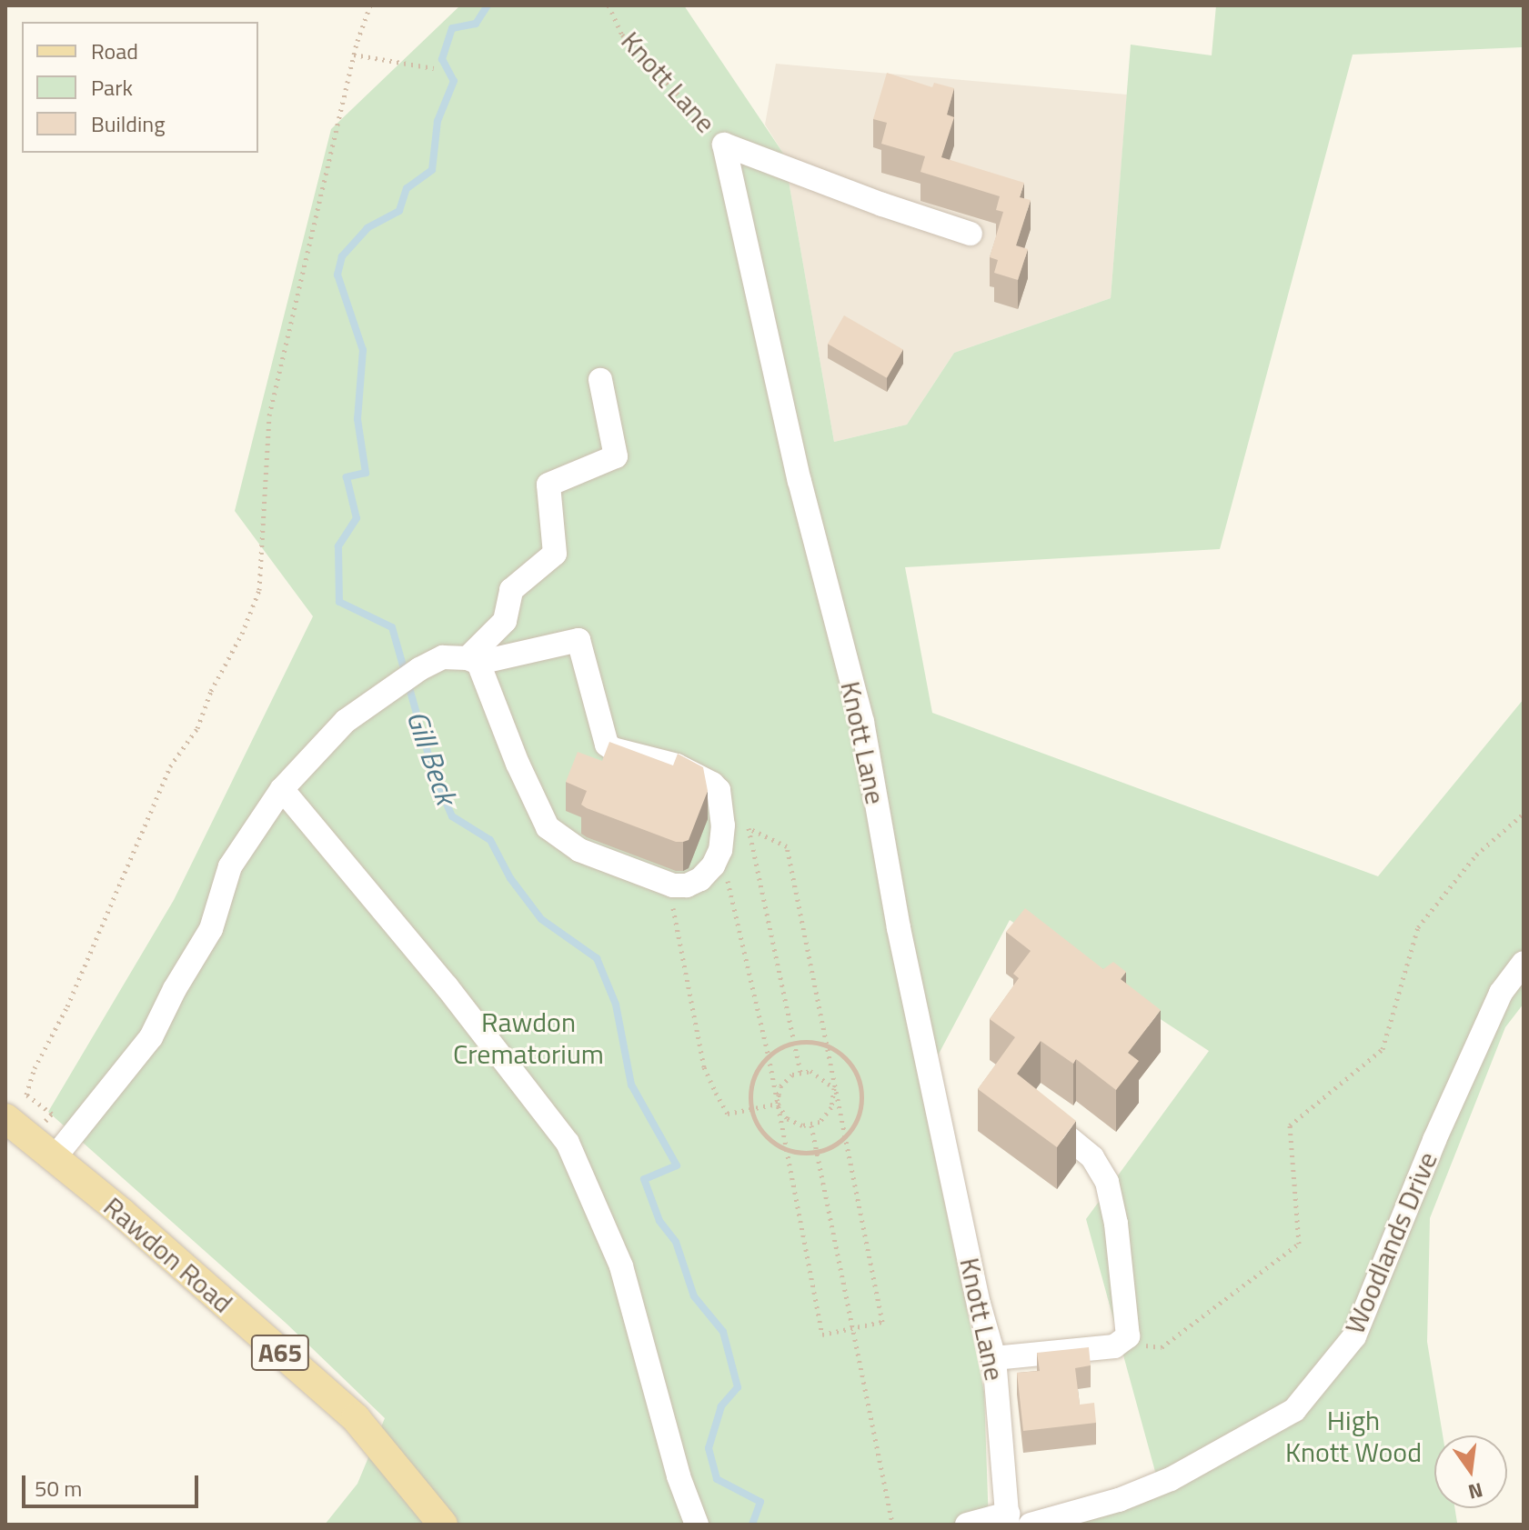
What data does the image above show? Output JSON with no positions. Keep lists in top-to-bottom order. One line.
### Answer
{"streets":{"main road":["Rawdon Road","A65"],"street":["Knott Lane","Woodlands Drive"]},"water":["Gill Beck"],"parks":["Rawdon Crematorium","High Knott Wood"],"legend":["Road","Park","Building"],"scale_bar":"50 m","north":"bottom"}
